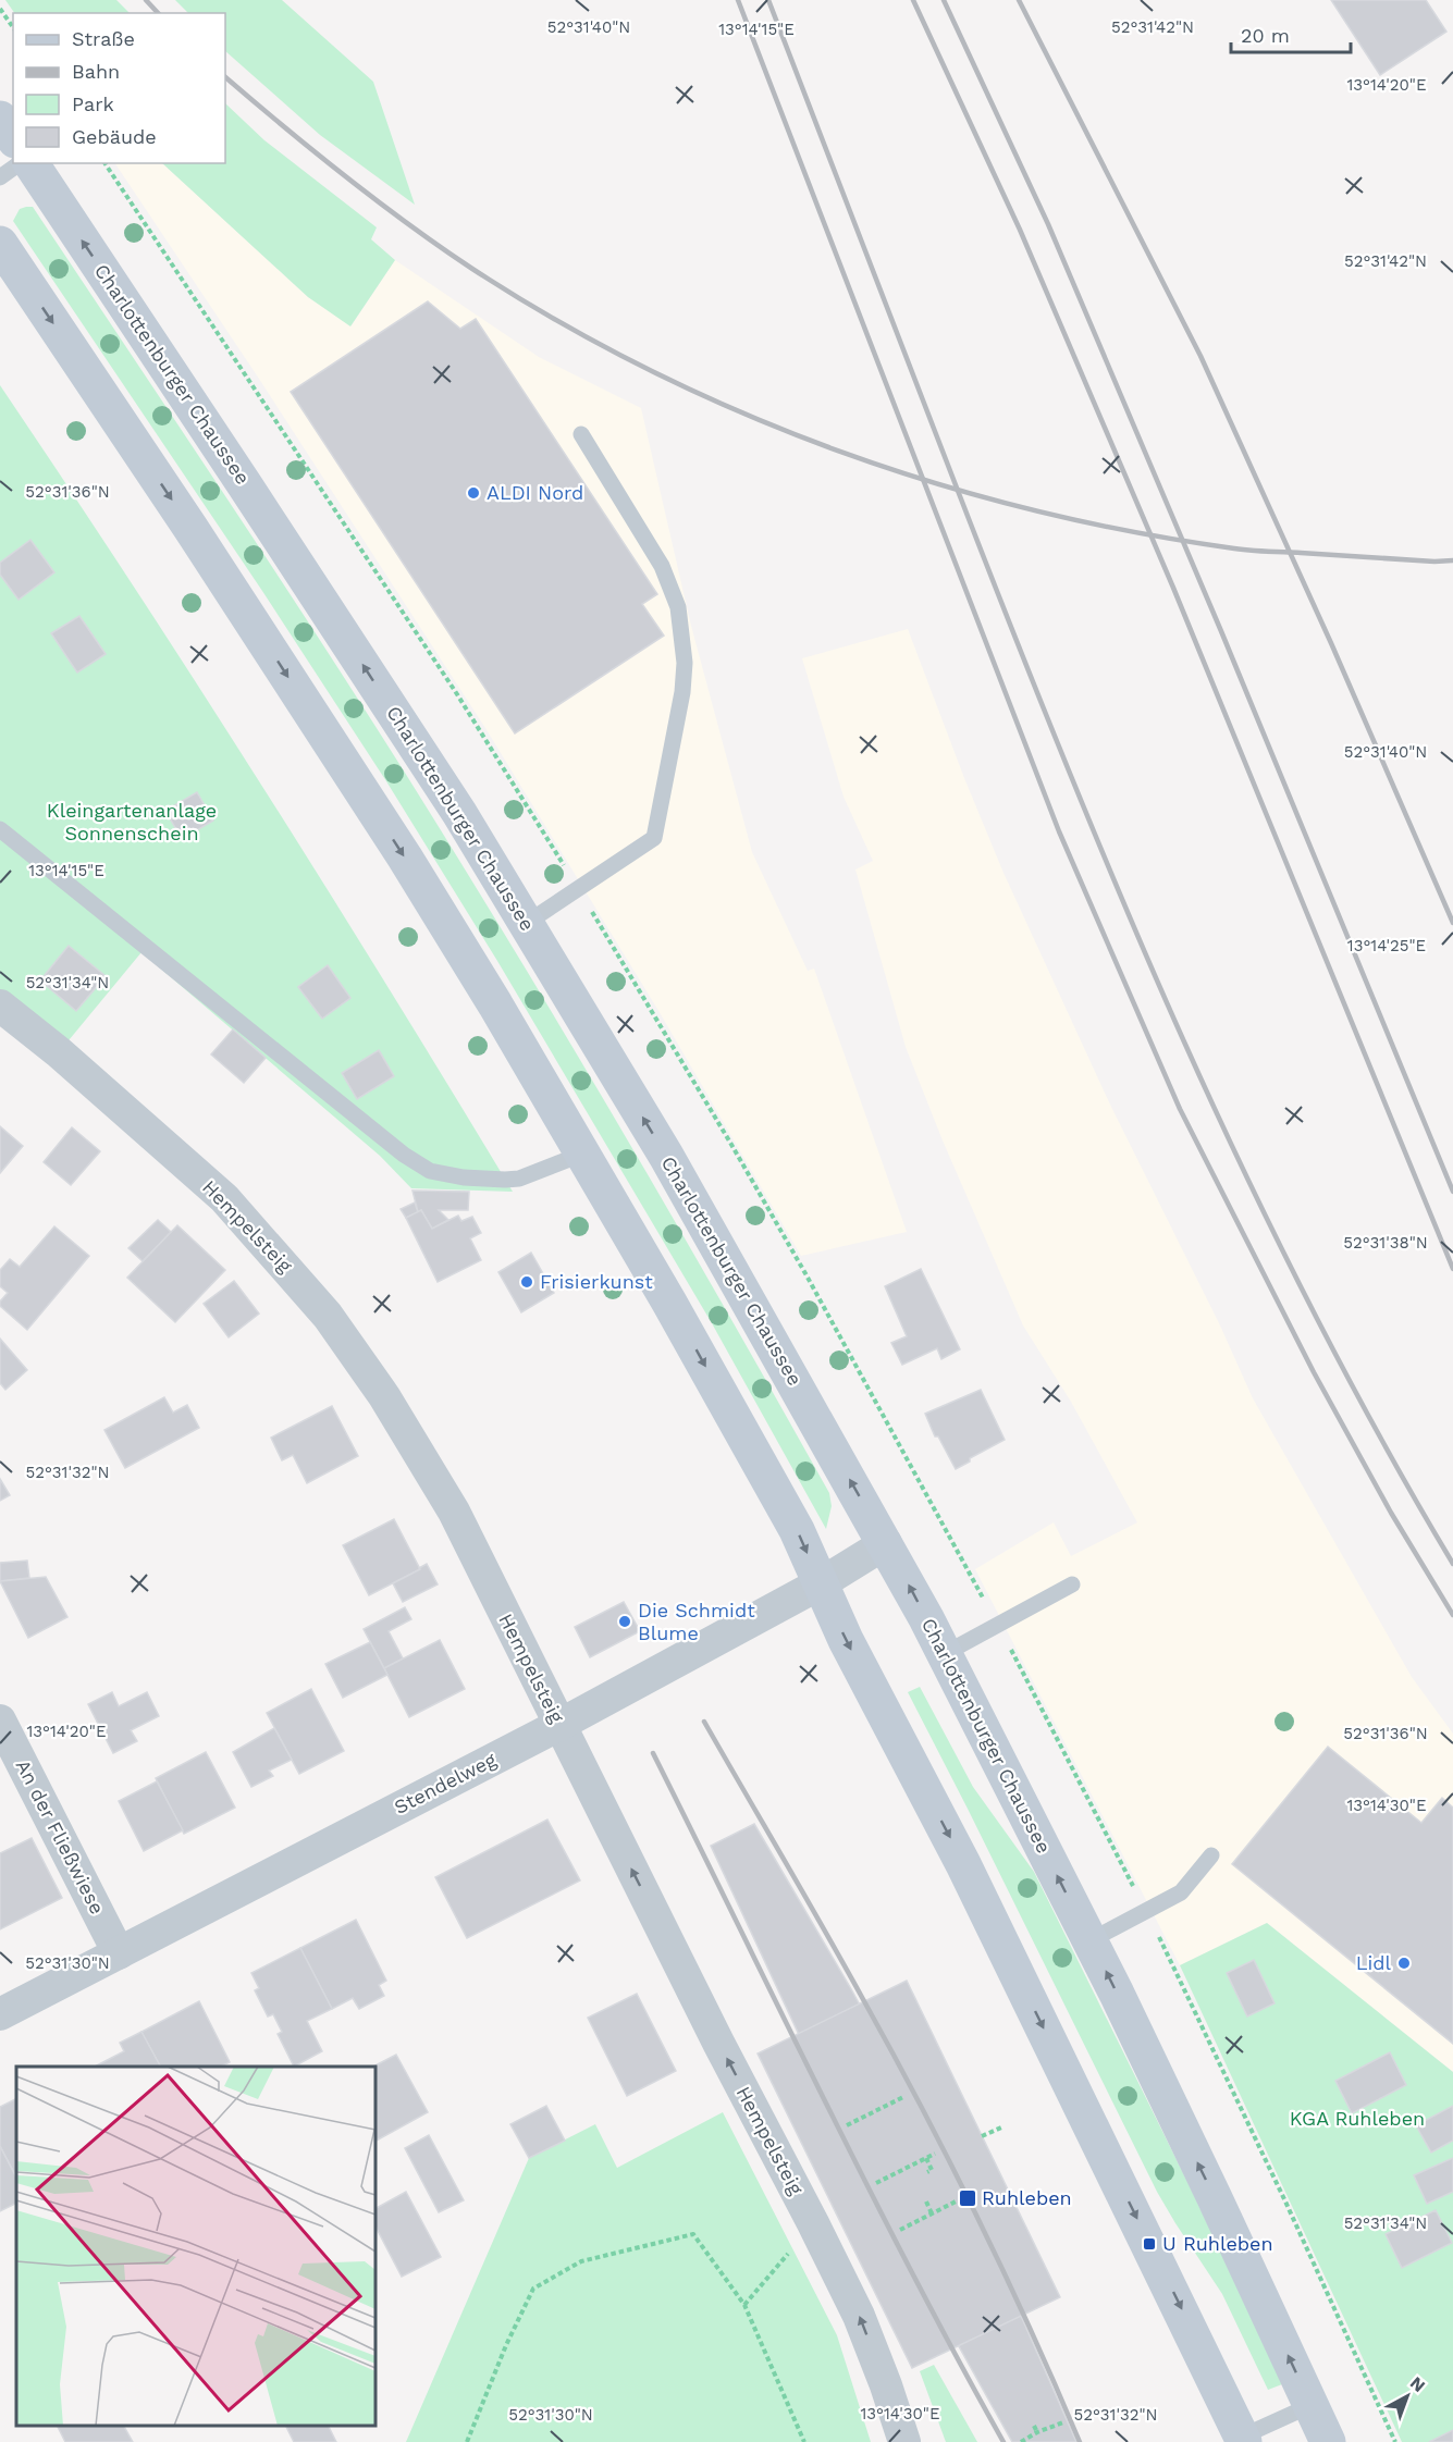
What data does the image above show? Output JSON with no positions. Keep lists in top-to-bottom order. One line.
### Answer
{"streets":{"main road":["Charlottenburger Chaussee"],"street":["Hempelsteig","Stendelweg","An der Fließwiese"]},"crossings":[["Charlottenburger Chaussee","Stendelweg"],["Hempelsteig","Stendelweg"],["Stendelweg","An der Fließwiese"]],"one_way":["Hempelsteig"],"parks":["Kleingartenanlage Sonnenschein","KGA Ruhleben"],"places":{"other":["ALDI Nord","Frisierkunst","Die Schmidt Blume","Lidl"],"transit":["Ruhleben","U Ruhleben"]},"legend":["Straße","Bahn","Park","Gebäude"],"scale_bar":"20 m","north":"top right","coordinates":["52°31'40\"N","52°31'42\"N","13°14'15\"E","13°14'20\"E","52°31'36\"N","13°14'25\"E","52°31'34\"N","52°31'38\"N","52°31'32\"N","13°14'30\"E","52°31'30\"N"]}
